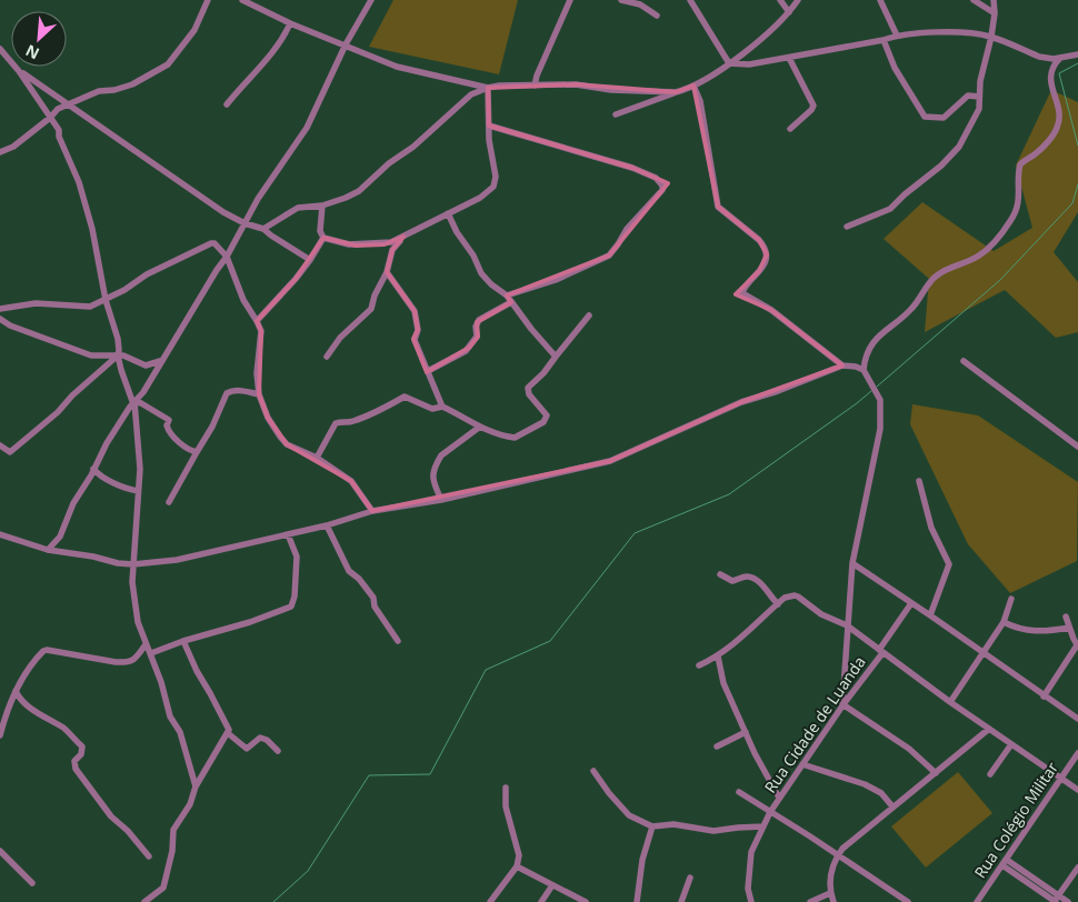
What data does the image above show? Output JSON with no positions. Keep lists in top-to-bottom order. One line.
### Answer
{"streets":{"street":["Rua Cidade de Luanda","Rua Colégio Militar"]},"north":"bottom left"}
